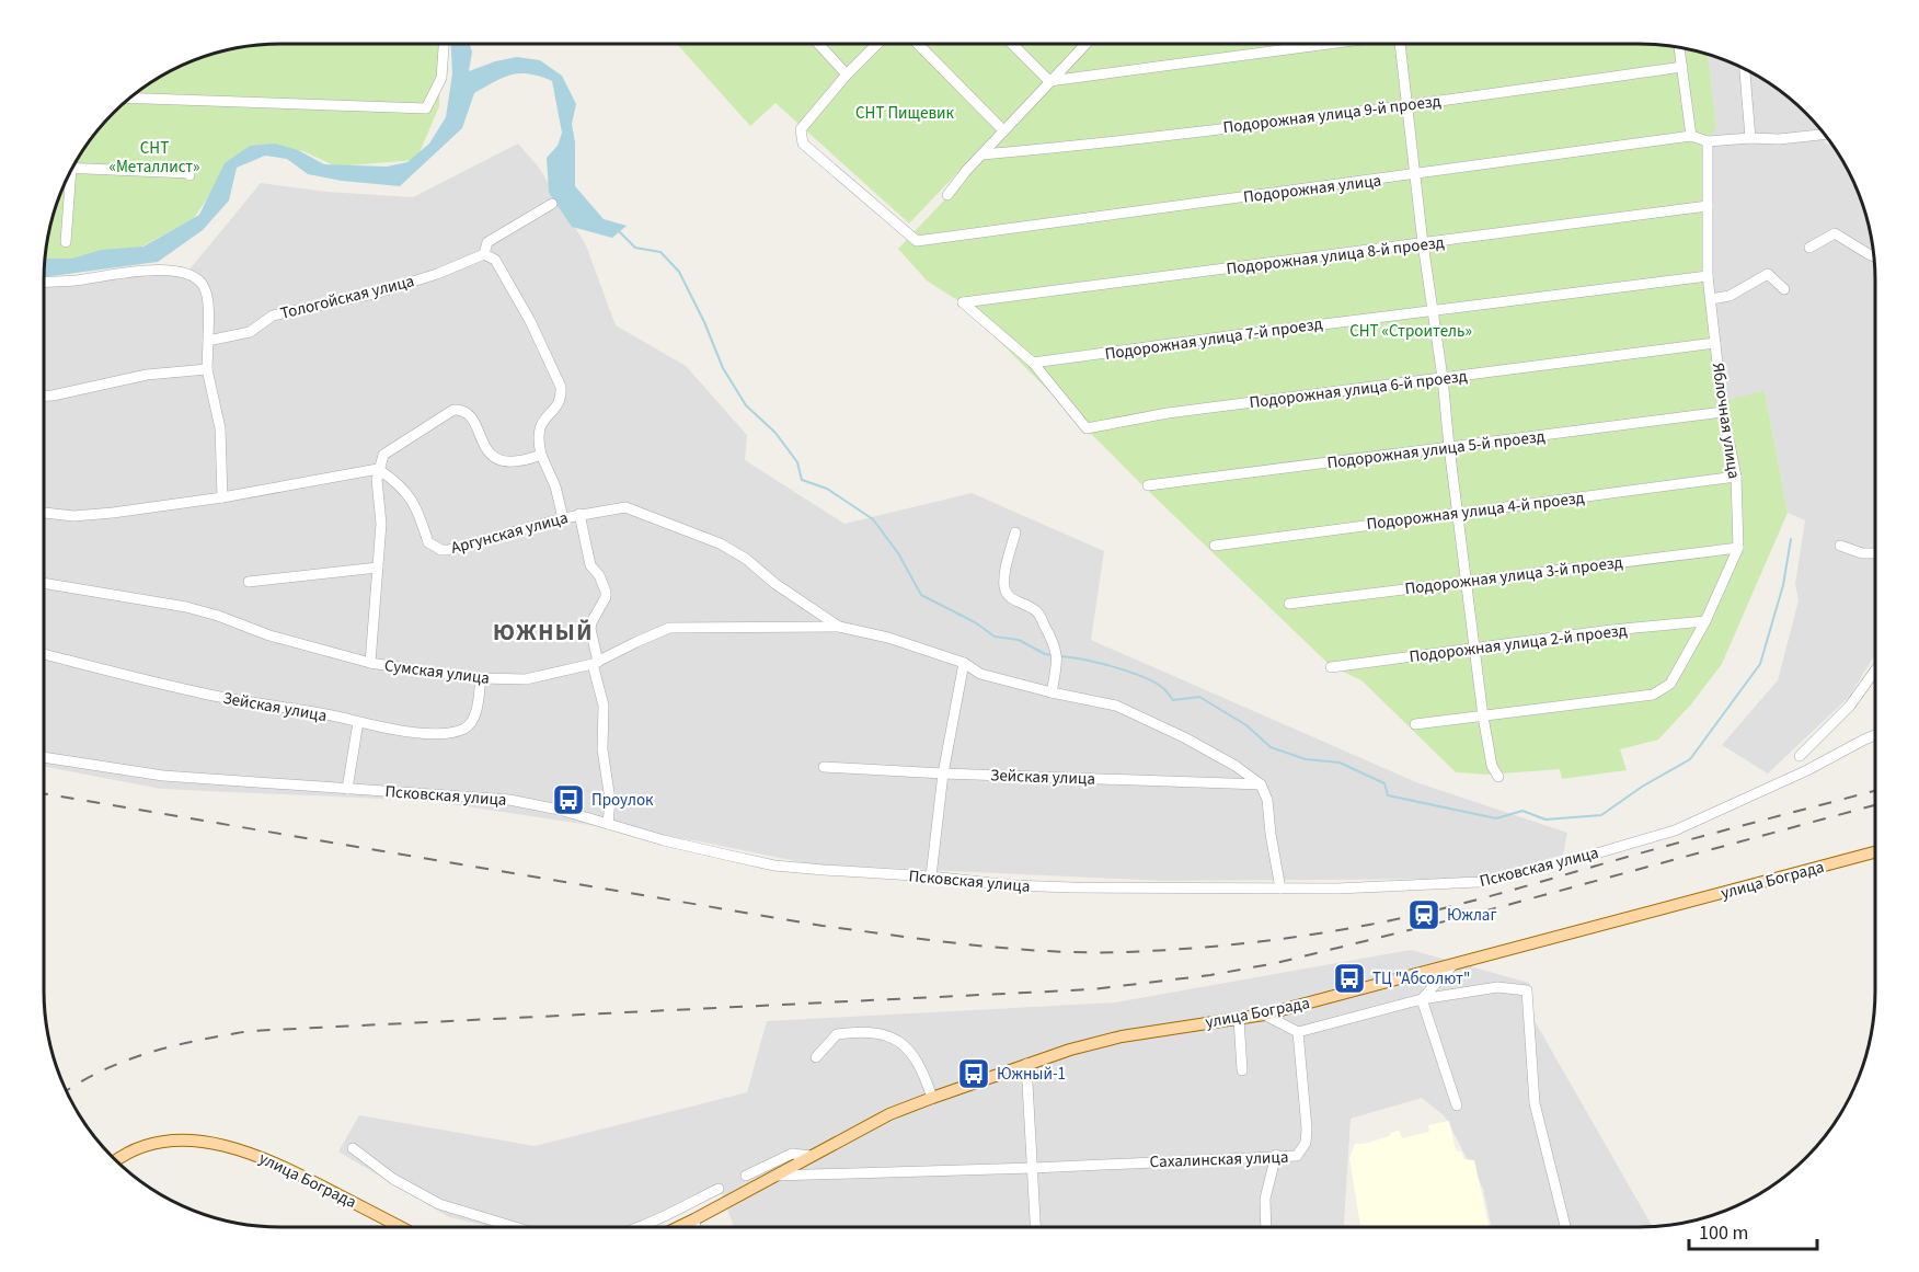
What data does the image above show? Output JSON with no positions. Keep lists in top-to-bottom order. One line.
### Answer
{"streets":{"main road":["улица Бограда"],"street":["Подорожная улица 9-й проезд","Подорожная улица","Подорожная улица 8-й проезд","Тологойская улица","Подорожная улица 7-й проезд","Подорожная улица 6-й проезд","Яблочная улица","Подорожная улица 5-й проезд","Подорожная улица 4-й проезд","Аргунская улица","Подорожная улица 3-й проезд","Подорожная улица 2-й проезд","Сумская улица","Зейская улица","Псковская улица","Сахалинская улица"]},"crossings":[["Подорожная улица","Яблочная улица"],["Подорожная улица 8-й проезд","Подорожная улица 7-й проезд"],["Подорожная улица 8-й проезд","Подорожная улица 6-й проезд"],["Подорожная улица 8-й проезд","Яблочная улица"],["Подорожная улица 7-й проезд","Подорожная улица 6-й проезд"],["Подорожная улица 7-й проезд","Яблочная улица"],["Подорожная улица 6-й проезд","Яблочная улица"],["Яблочная улица","Подорожная улица 5-й проезд"],["Яблочная улица","Подорожная улица 4-й проезд"],["Яблочная улица","Подорожная улица 3-й проезд"],["Яблочная улица","Подорожная улица 2-й проезд"],["Аргунская улица","Сумская улица"],["Сумская улица","Зейская улица"],["улица Бограда","Сахалинская улица"]],"districts":["ЮЖНЫЙ"],"parks":["СНТ Пищевик","СНТ «Металлист»","СНТ «Строитель»"],"places":{"bus stop":["Проулок","ТЦ \"Абсолют\"","Южный-1"],"station":["Южлаг"]},"scale_bar":"100 m"}
